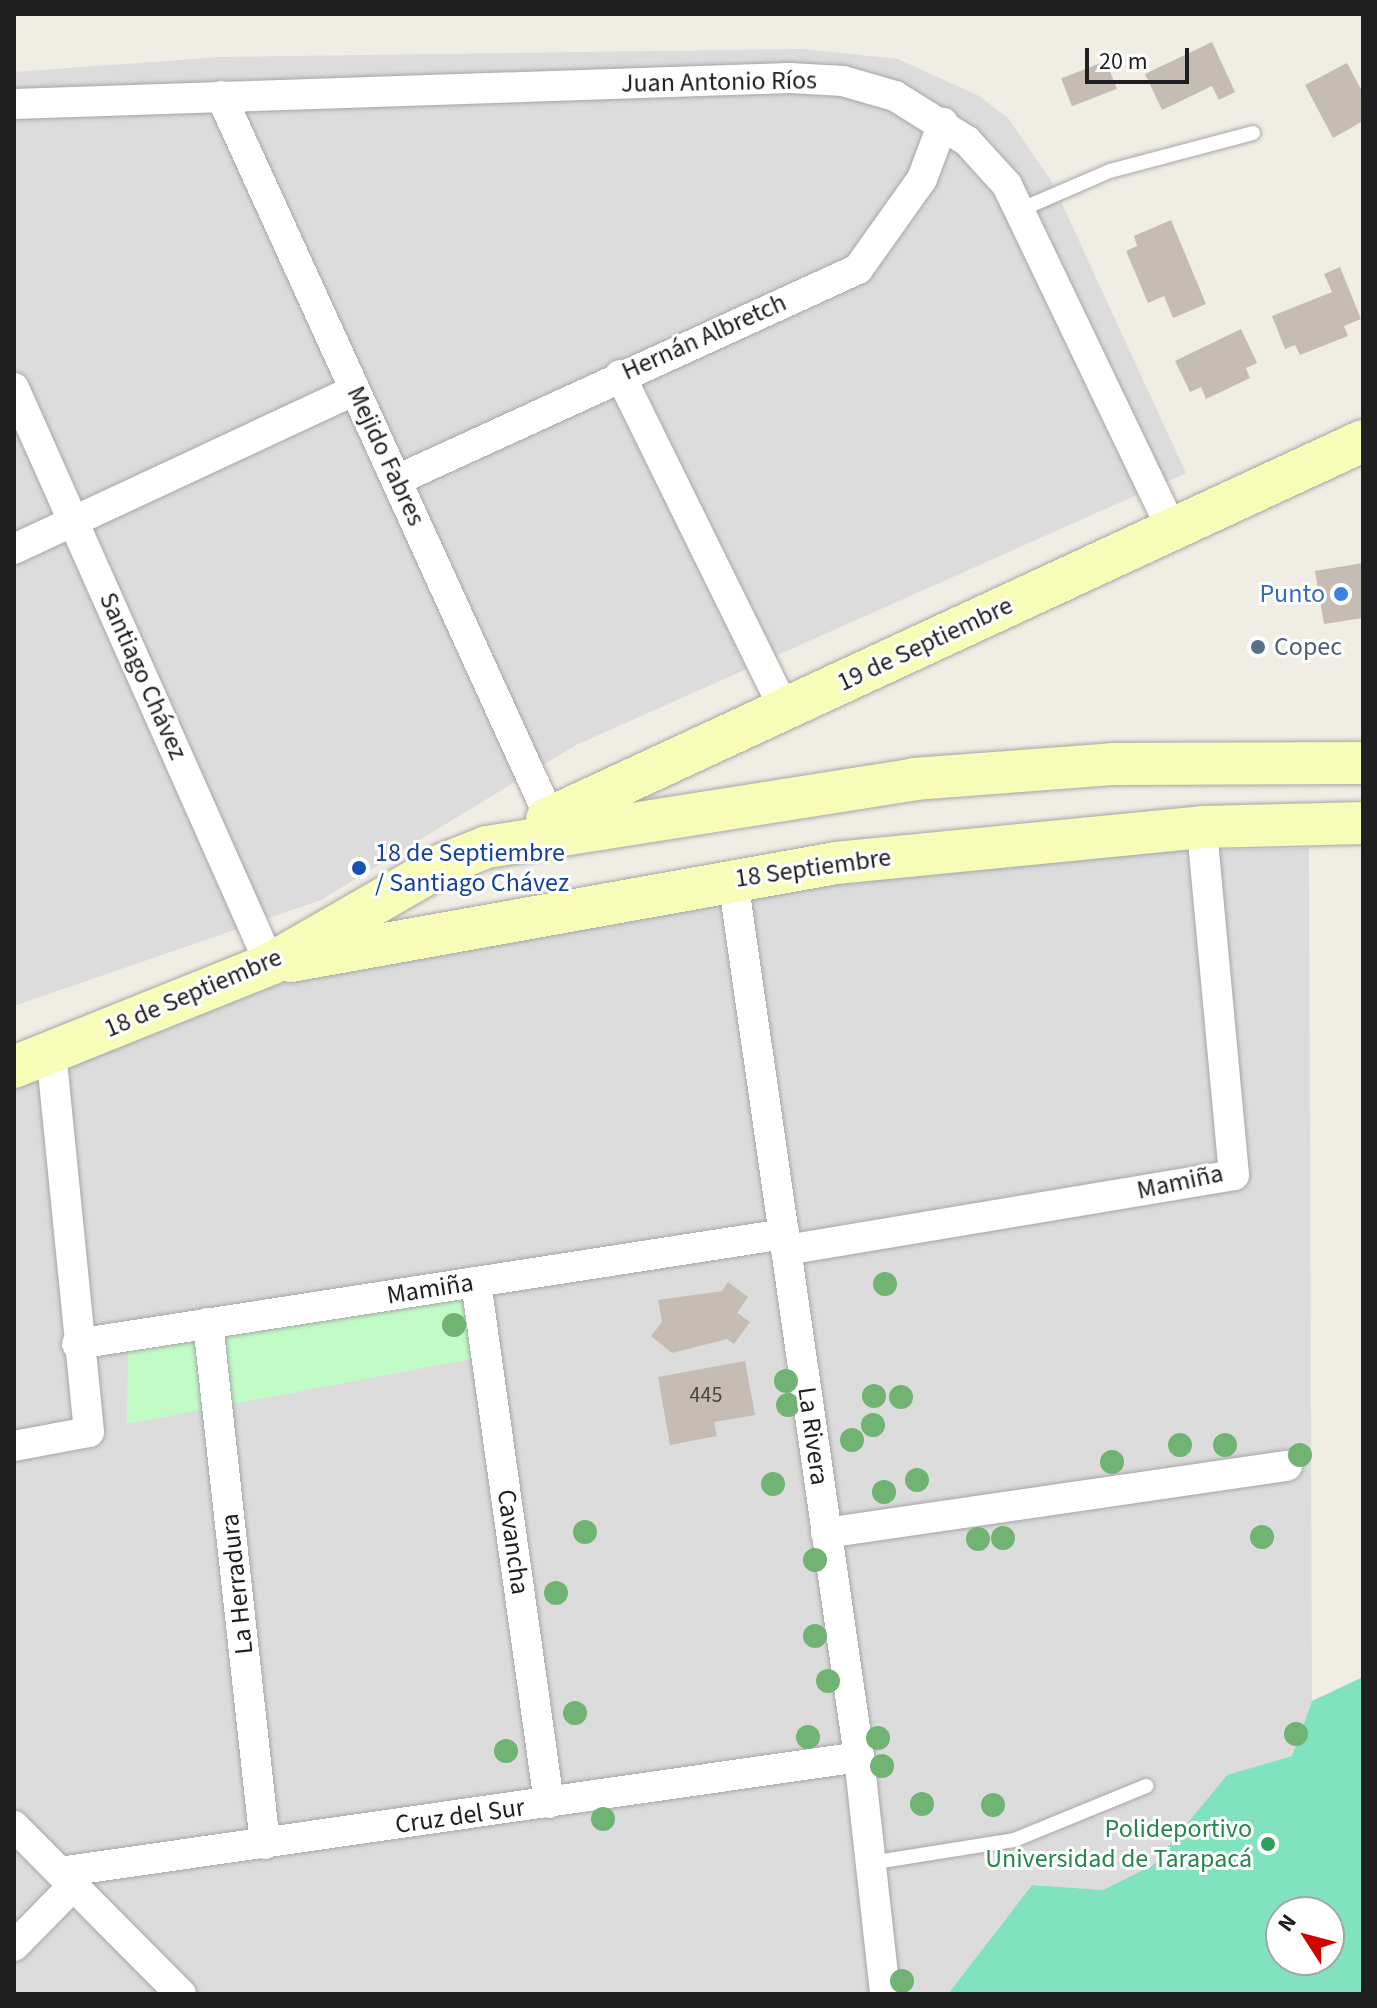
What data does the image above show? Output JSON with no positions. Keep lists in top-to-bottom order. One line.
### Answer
{"streets":{"main road":["19 de Septiembre","18 Septiembre","18 de Septiembre"],"street":["Juan Antonio Ríos","Hernán Albretch","Mejido Fabres","Santiago Chávez","Mamiña","La Rivera","Cavancha","La Herradura","Cruz del Sur"]},"crossings":[["Juan Antonio Ríos","Hernán Albretch"],["Juan Antonio Ríos","Mejido Fabres"],["Juan Antonio Ríos","19 de Septiembre"],["Hernán Albretch","Mejido Fabres"],["Mejido Fabres","19 de Septiembre"],["19 de Septiembre","18 de Septiembre"],["Santiago Chávez","18 Septiembre"],["Santiago Chávez","18 de Septiembre"],["18 Septiembre","18 de Septiembre"],["18 Septiembre","Mamiña"],["18 Septiembre","La Rivera"],["Mamiña","La Rivera"],["Mamiña","Cavancha"],["Mamiña","La Herradura"],["La Rivera","Cruz del Sur"],["Cavancha","Cruz del Sur"],["La Herradura","Cruz del Sur"]],"places":["Punto","Copec","18 de Septiembre / Santiago Chávez","Polideportivo Universidad de Tarapacá"],"house_numbers":["445"],"scale_bar":"20 m","north":"top left"}
